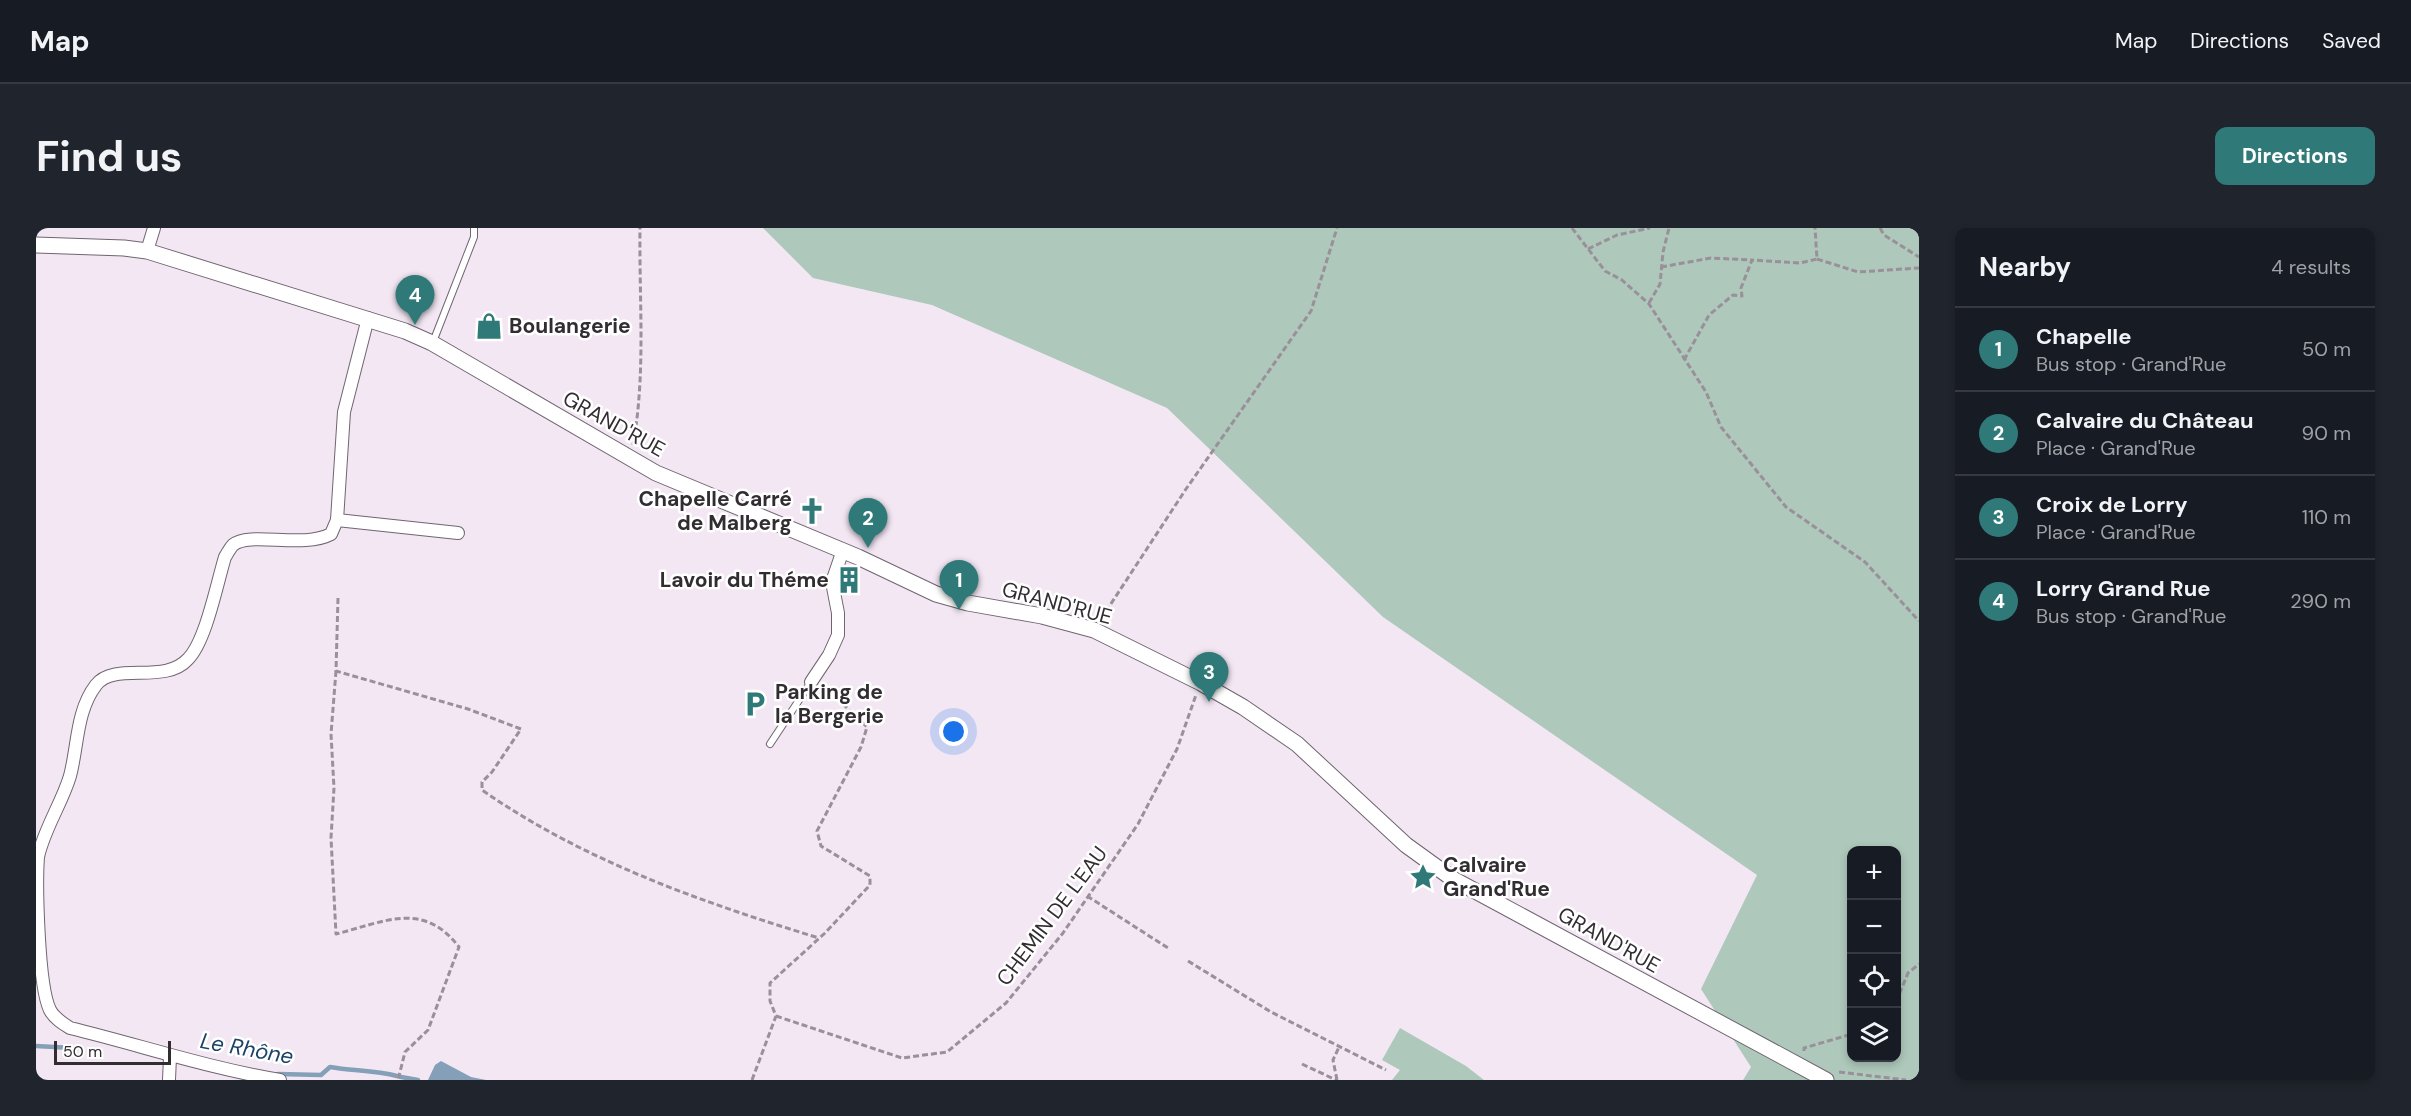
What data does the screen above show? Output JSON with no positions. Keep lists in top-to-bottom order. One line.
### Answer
{"streets":{"street":["GRAND'RUE"],"path":["CHEMIN DE L'EAU"]},"crossings":[["GRAND'RUE","CHEMIN DE L'EAU"]],"water":["Le Rhône"],"places":{"shop":["Boulangerie"],"church":["Chapelle Carré de Malberg"],"building":["Lavoir du Théme"],"parking":["Parking de la Bergerie"],"place":["Calvaire Grand'Rue"]},"scale_bar":"50 m","page":{"header":"Map","nav":["Map","Directions","Saved"],"buttons":"Directions","title":"Find us","heading":["Nearby","4 results"],"pins":["4","2","1","3"],"list":[{"mark":"1","name":"Chapelle","note":"Bus stop · Grand'Rue","value":"50 m"},{"mark":"2","name":"Calvaire du Château","note":"Place · Grand'Rue","value":"90 m"},{"mark":"3","name":"Croix de Lorry","note":"Place · Grand'Rue","value":"110 m"},{"mark":"4","name":"Lorry Grand Rue","note":"Bus stop · Grand'Rue","value":"290 m"}],"map_buttons":["+","−"],"scale":"50 m"}}
